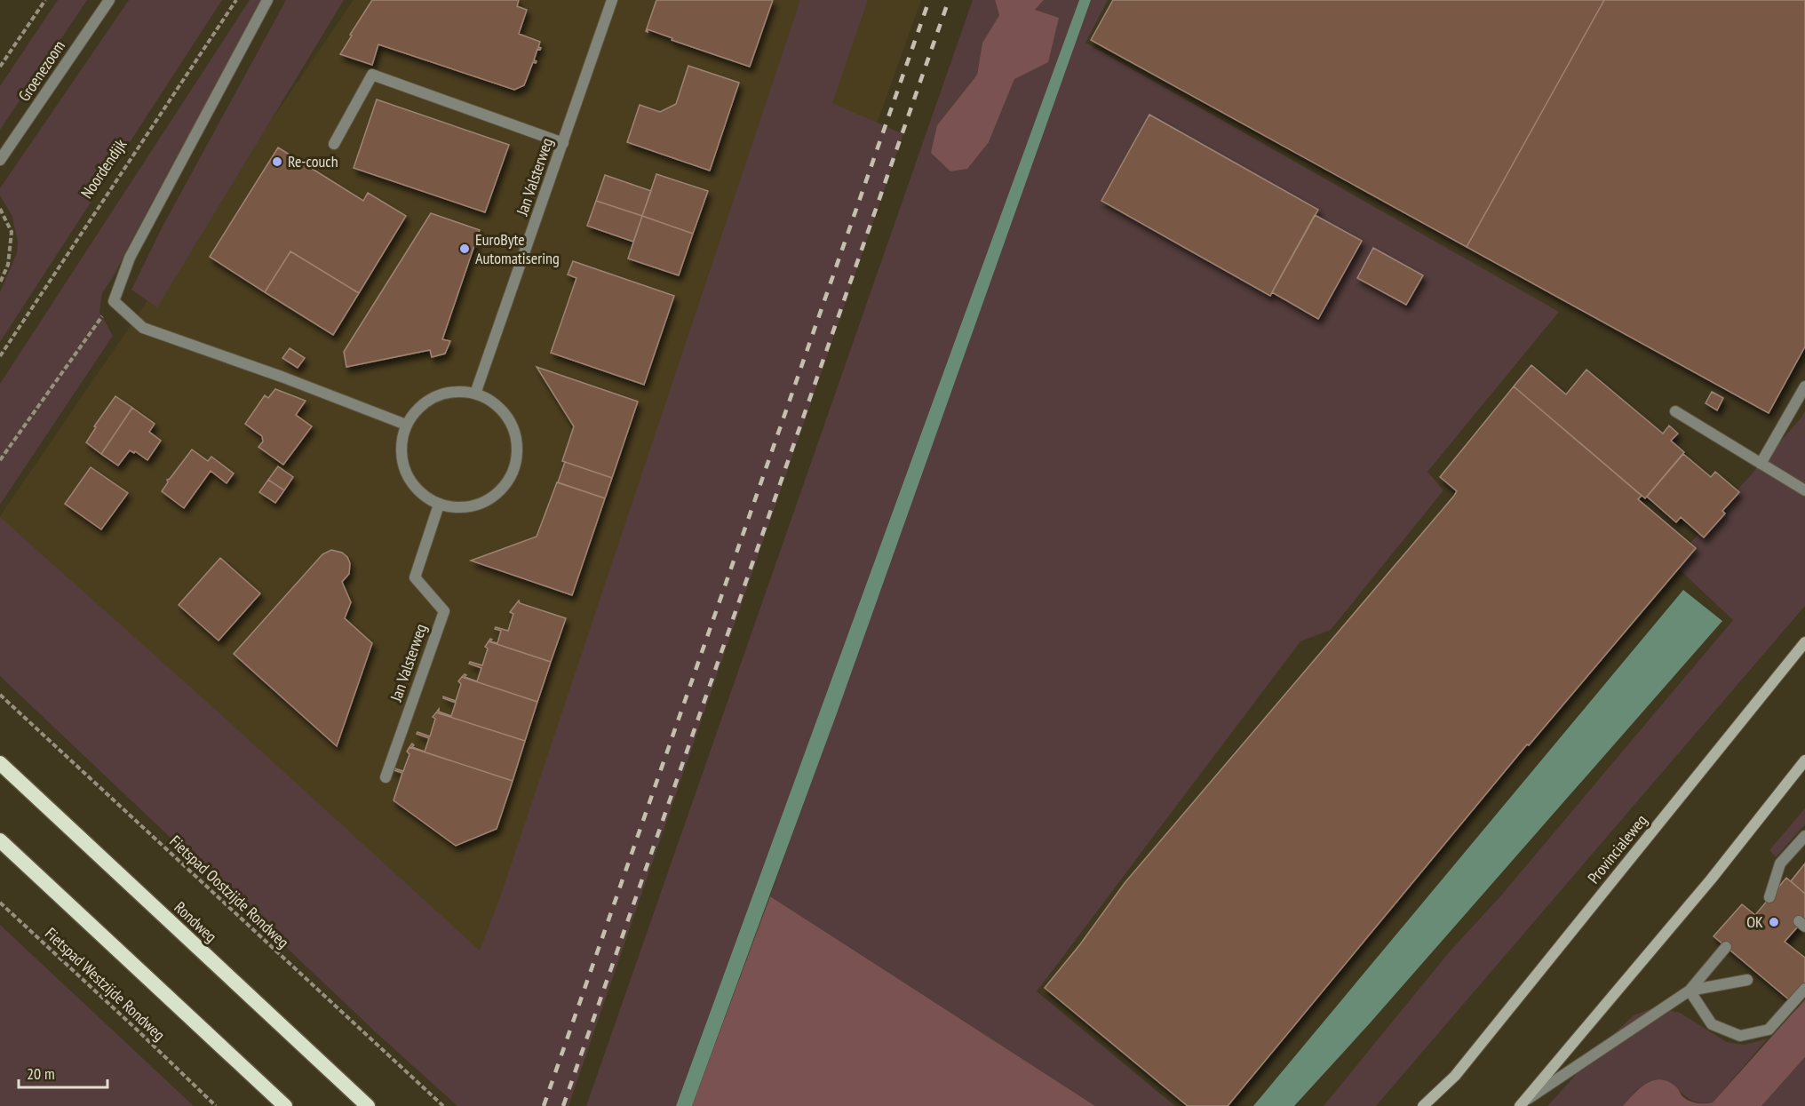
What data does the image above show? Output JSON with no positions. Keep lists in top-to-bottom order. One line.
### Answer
{"streets":{"highway":["Rondweg"],"main road":["Provincialeweg"],"street":["Groenezoom","Jan Valsterweg"],"path":["Noordendijk","Fietspad Oostzijde Rondweg","Fietspad Westzijde Rondweg"]},"places":["Re-couch","EuroByte Automatisering","OK"],"scale_bar":"20 m"}
